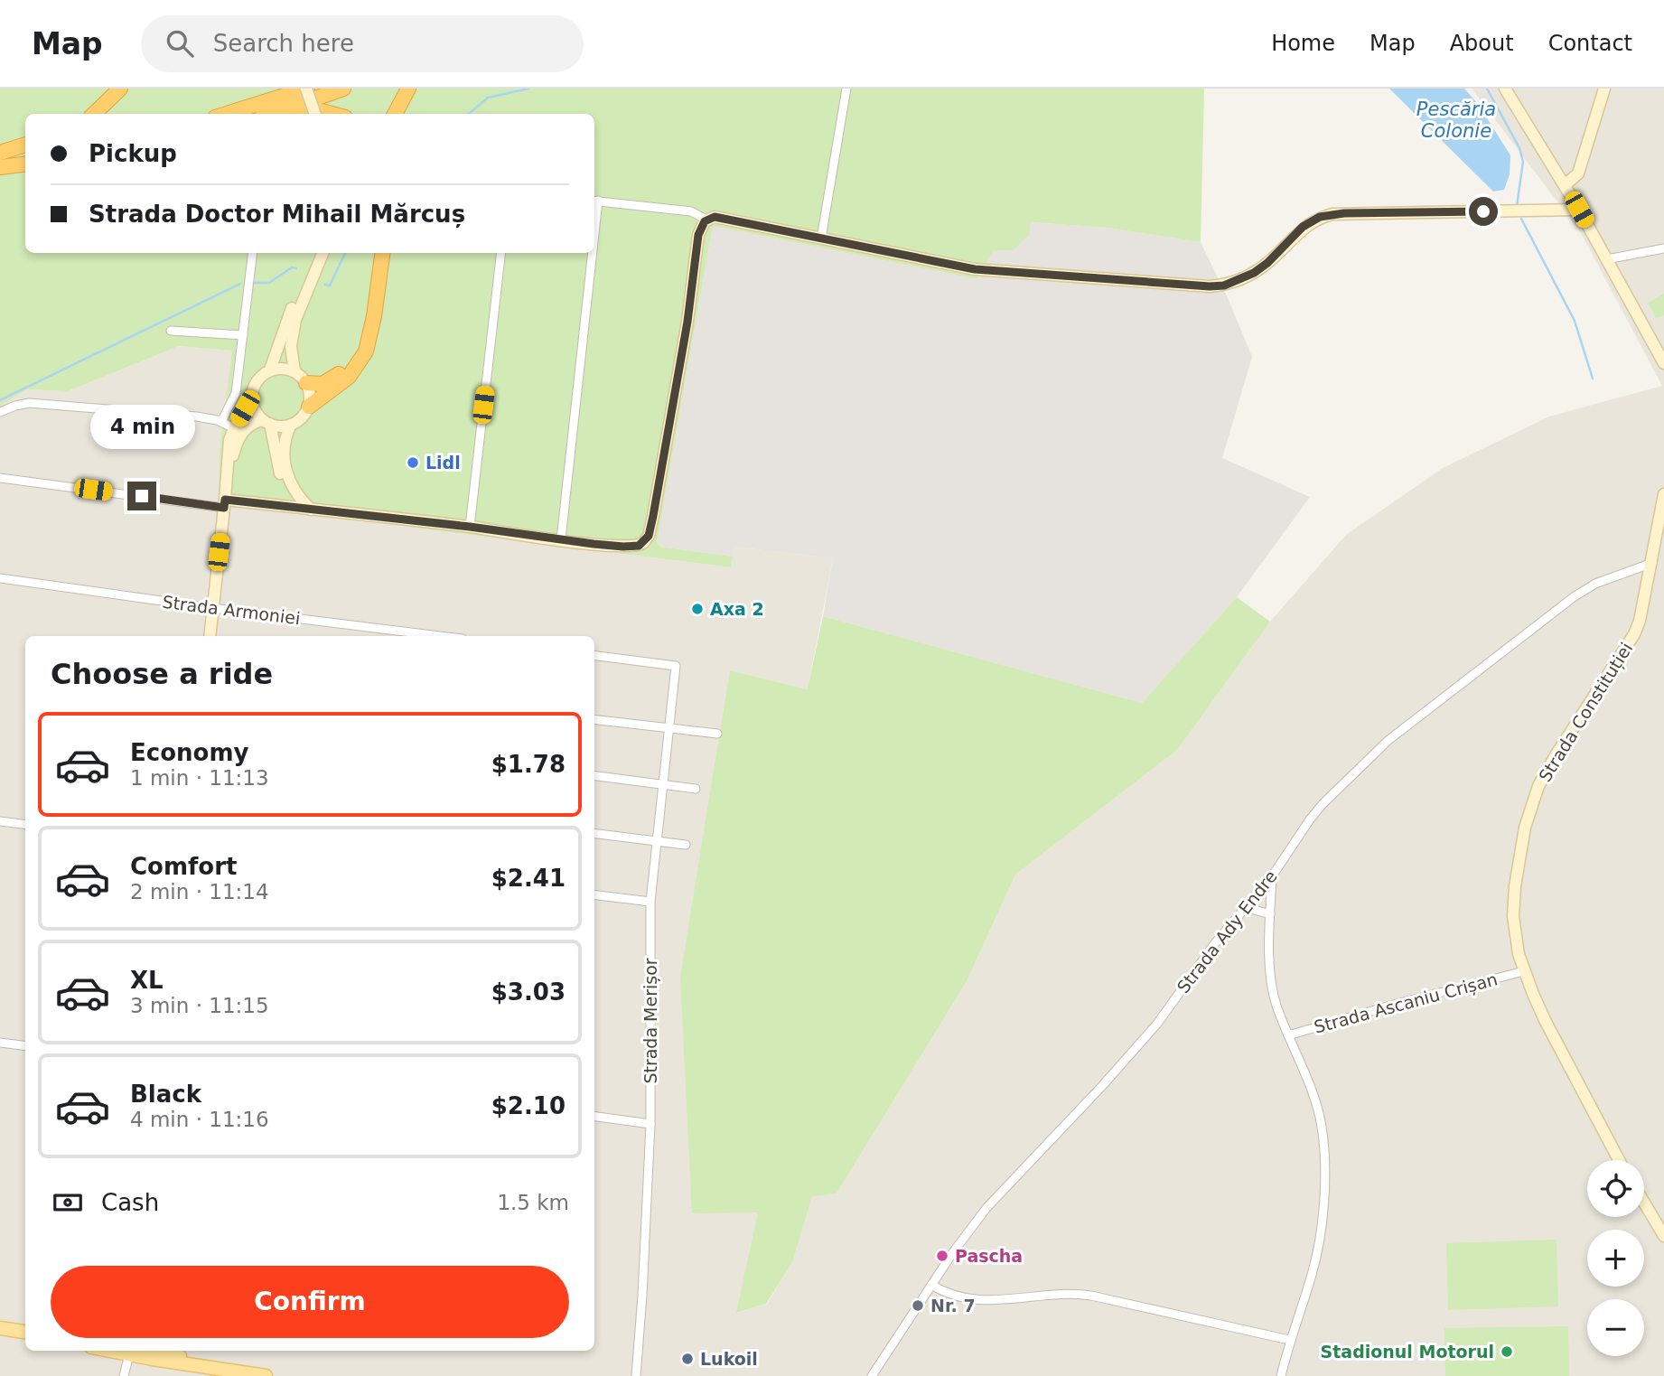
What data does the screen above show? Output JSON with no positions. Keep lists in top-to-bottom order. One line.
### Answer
{"streets":{"street":["Strada Armoniei","Strada Constituției","Strada Ady Endre","Strada Ascaniu Crișan","Strada Merișor"]},"crossings":[["Strada Constituției","Strada Ady Endre"],["Strada Constituției","Strada Ascaniu Crișan"]],"water":["Pescăria Colonie"],"places":["Lidl","Axa 2","Pascha","Nr. 7","Stadionul Motorul","Lukoil"],"page":{"header":"Map","search":"Search here","nav":["Home","Map","About","Contact"],"banner":["Pickup","Strada Doctor Mihail Mărcuș"],"bubble":"4 min","heading":"Choose a ride","list":[{"name":"Economy","note":"1 min · 11:13","value":"$1.78"},{"name":"Comfort","note":"2 min · 11:14","value":"$2.41"},{"name":"XL","note":"3 min · 11:15","value":"$3.03"},{"name":"Black","note":"4 min · 11:16","value":"$2.10"}],"map_buttons":["+","−"],"pay":["Cash","1.5 km"],"buttons":"Confirm"}}
